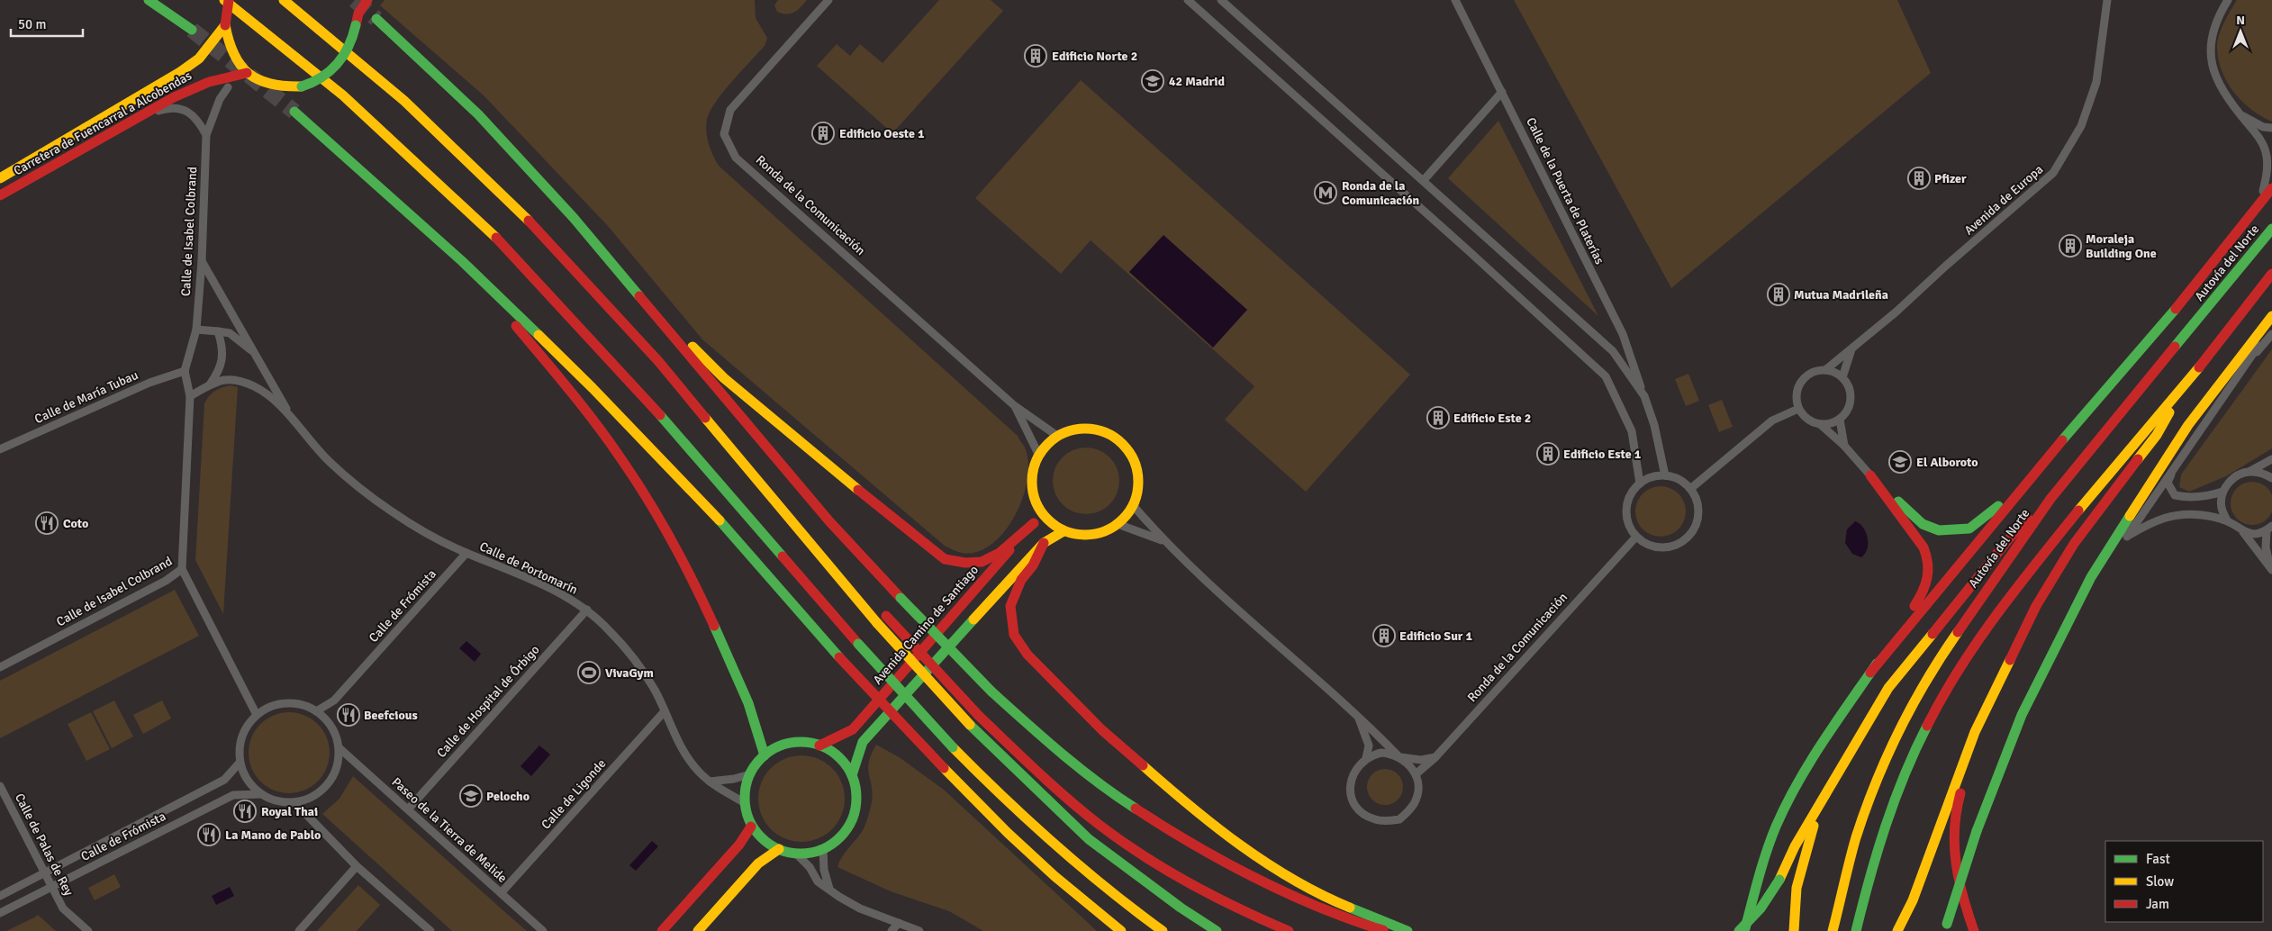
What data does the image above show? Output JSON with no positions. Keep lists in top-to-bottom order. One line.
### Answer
{"streets":{"main road":["Carretera de Fuencarral a Alcobendas","Autovía del Norte","Avenida Camino de Santiago"],"street":["Calle de la Puerta de Platerías","Avenida de Europa","Ronda de la Comunicación","Calle de Isabel Colbrand","Calle de María Tubau","Calle de Portomarín","Calle de Frómista","Calle de Hospital de Órbigo","Calle de Ligonde","Paseo de la Tierra de Melide","Calle de Palas de Rey"]},"crossings":[["Ronda de la Comunicación","Avenida Camino de Santiago"],["Calle de Isabel Colbrand","Calle de María Tubau"],["Calle de Isabel Colbrand","Calle de Portomarín"],["Calle de Portomarín","Calle de Frómista"],["Calle de Portomarín","Avenida Camino de Santiago"],["Calle de Portomarín","Calle de Hospital de Órbigo"],["Calle de Portomarín","Calle de Ligonde"],["Calle de Frómista","Paseo de la Tierra de Melide"],["Calle de Frómista","Calle de Palas de Rey"],["Calle de Hospital de Órbigo","Paseo de la Tierra de Melide"],["Calle de Ligonde","Paseo de la Tierra de Melide"]],"places":{"building":["Edificio Norte 2","Edificio Oeste 1","Pfizer","Moraleja Building One","Mutua Madrileña","Edificio Este 2","Edificio Este 1","Edificio Sur 1"],"school or university":["42 Madrid","El Alboroto","Pelocho"],"metro station":["Ronda de la Comunicación"],"restaurant":["Coto","Beefcious","Royal Thai","La Mano de Pablo"],"sports":["VivaGym"]},"legend":["Fast","Slow","Jam"],"scale_bar":"50 m","north":"top"}
